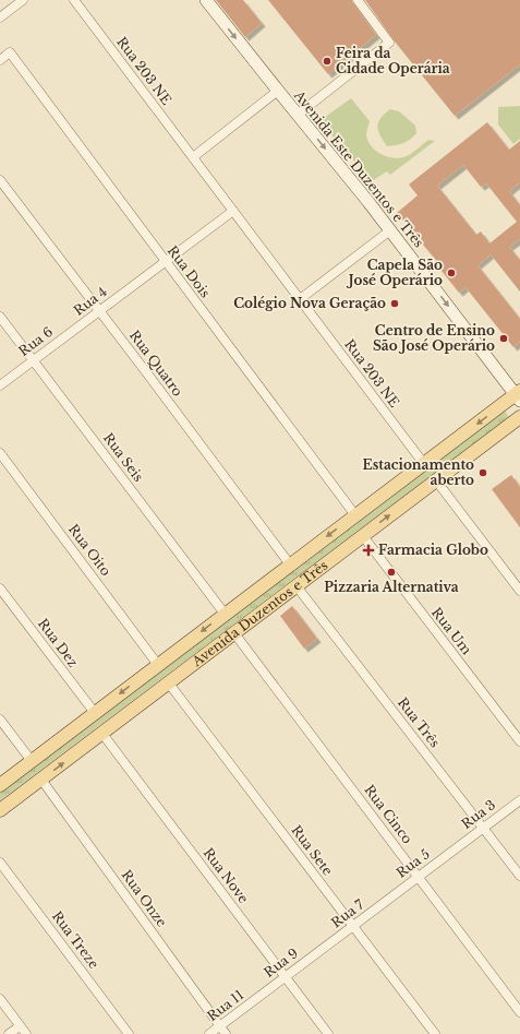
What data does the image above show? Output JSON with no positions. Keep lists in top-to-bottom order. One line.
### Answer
{"streets":{"main road":["Avenida Este Duzentos e Três","Avenida Duzentos e Três"],"street":["Rua 203 NE","Rua Dois","Rua 4","Rua 6","Rua Quatro","Rua Seis","Rua Oito","Rua Um","Rua Dez","Rua Três","Rua Cinco","Rua 3","Rua Sete","Rua 5","Rua Nove","Rua Onze","Rua 7","Rua Treze","Rua 9","Rua 11"]},"crossings":[["Rua 203 NE","Rua 4"],["Rua 203 NE","Avenida Duzentos e Três"],["Avenida Este Duzentos e Três","Avenida Duzentos e Três"],["Rua Dois","Rua 4"],["Rua Dois","Avenida Duzentos e Três"],["Rua 4","Rua 6"],["Rua 4","Rua Quatro"],["Rua 6","Rua Seis"],["Rua Quatro","Avenida Duzentos e Três"],["Rua Seis","Avenida Duzentos e Três"],["Rua Oito","Avenida Duzentos e Três"],["Avenida Duzentos e Três","Rua Um"],["Avenida Duzentos e Três","Rua Dez"],["Avenida Duzentos e Três","Rua Três"],["Avenida Duzentos e Três","Rua Cinco"],["Avenida Duzentos e Três","Rua Sete"],["Avenida Duzentos e Três","Rua Nove"],["Avenida Duzentos e Três","Rua Onze"],["Rua Três","Rua 3"],["Rua Cinco","Rua 5"],["Rua 3","Rua 5"],["Rua Sete","Rua 7"],["Rua 5","Rua 7"],["Rua Nove","Rua 9"],["Rua Onze","Rua 11"],["Rua 7","Rua 9"],["Rua 9","Rua 11"]],"one_way":["Avenida Este Duzentos e Três"],"places":{"other":["Feira da Cidade Operária","Capela São José Operário","Colégio Nova Geração","Centro de Ensino São José Operário","Estacionamento aberto","Pizzaria Alternativa"],"health":["Farmacia Globo"]}}
